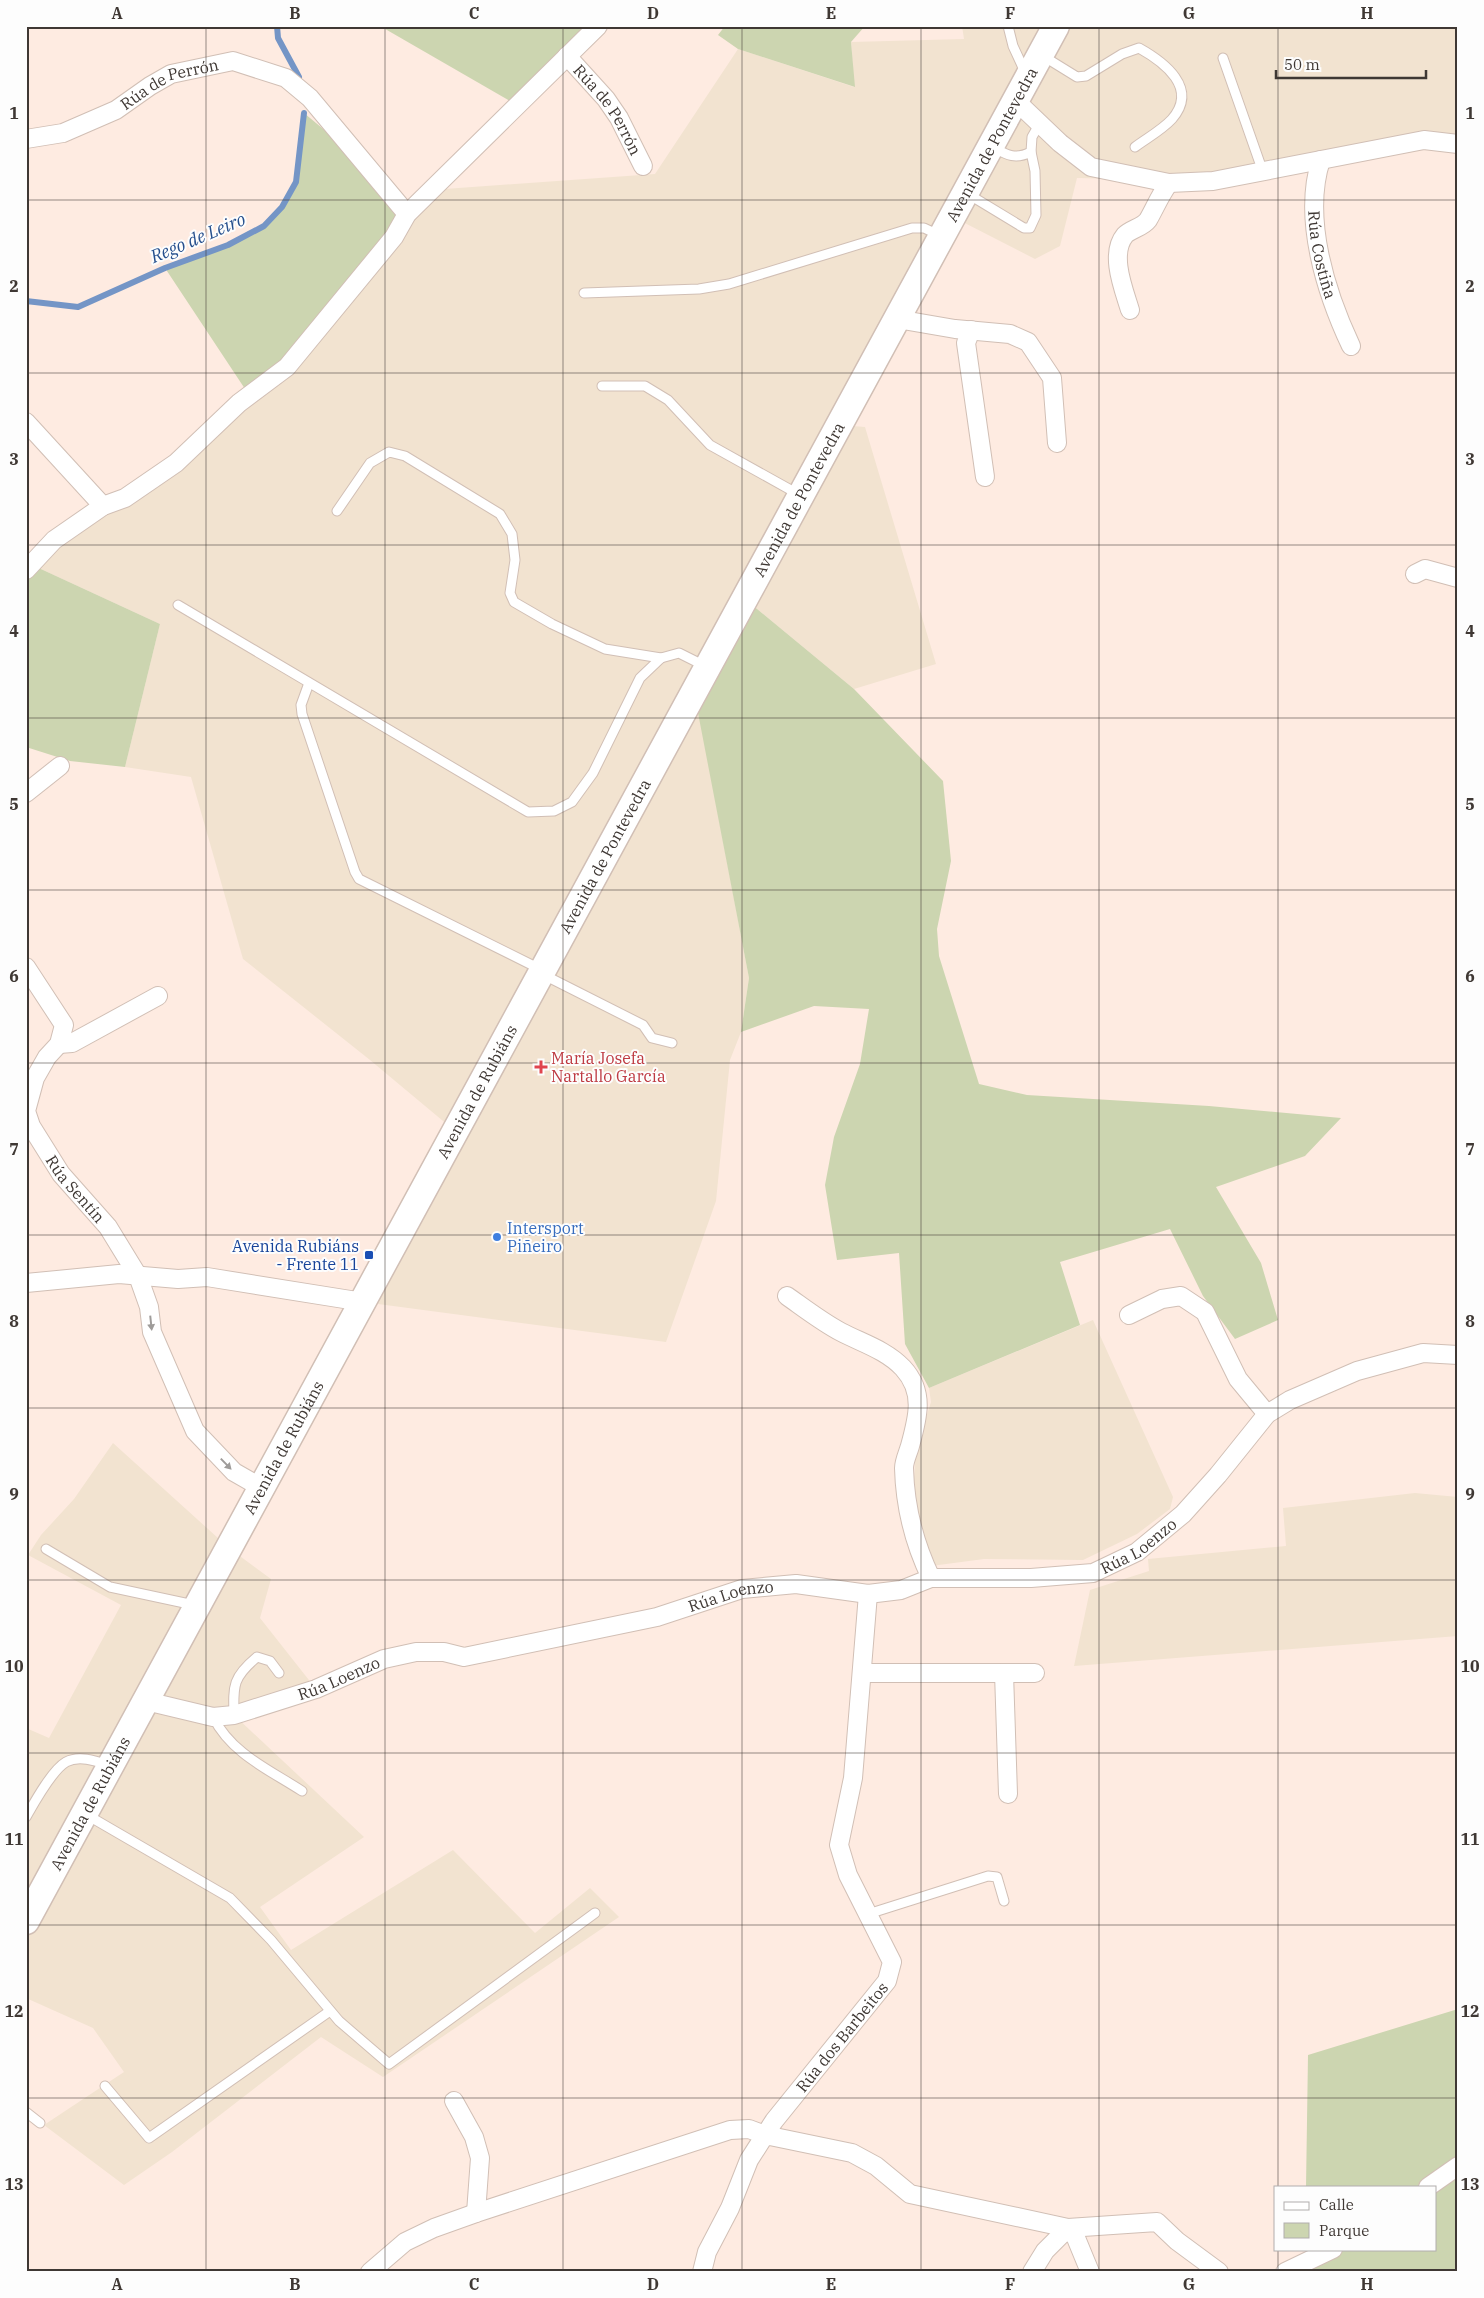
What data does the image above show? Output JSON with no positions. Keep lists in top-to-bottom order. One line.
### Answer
{"streets":{"main road":["Avenida de Pontevedra","Avenida de Rubiáns"],"street":["Rúa de Perrón","Rúa Costiña","Rúa Sentín","Rúa Loenzo","Rúa dos Barbeitos"]},"crossings":[["Avenida de Pontevedra","Avenida de Rubiáns"],["Avenida de Rubiáns","Rúa Sentín"],["Avenida de Rubiáns","Rúa Loenzo"],["Rúa Loenzo","Rúa dos Barbeitos"]],"one_way":["Rúa Sentín"],"water":["Rego de Leiro"],"places":{"health":["María Josefa Nartallo García"],"other":["Intersport Piñeiro"],"transit":["Avenida Rubiáns - Frente 11"]},"legend":["Calle","Parque"],"scale_bar":"50 m","grid":{"columns":["A","B","C","D","E","F","G","H"],"rows":["1","2","3","4","5","6","7","8","9","10","11","12","13"]}}
